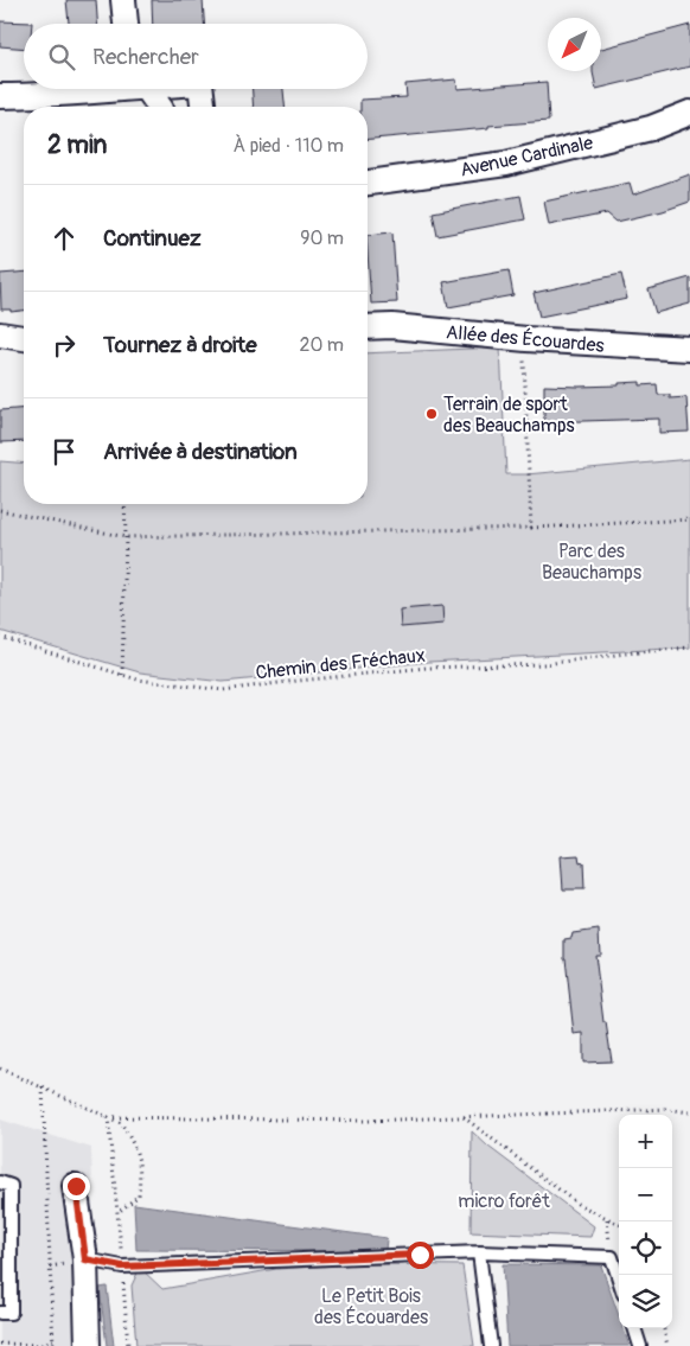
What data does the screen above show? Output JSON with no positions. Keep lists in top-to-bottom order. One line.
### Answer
{"streets":{"street":["Avenue Cardinale","Allée des Écouardes"],"path":["Chemin des Fréchaux"]},"parks":["Parc des Beauchamps","micro forêt","Le Petit Bois des Écouardes"],"places":["Terrain de sport des Beauchamps"],"north":"bottom left","page":{"search":"Rechercher","heading":["2 min","À pied · 110 m"],"list":[["Continuez","90 m"],["Tournez à droite","20 m"],"Arrivée à destination"],"map_buttons":["+","−"]}}
